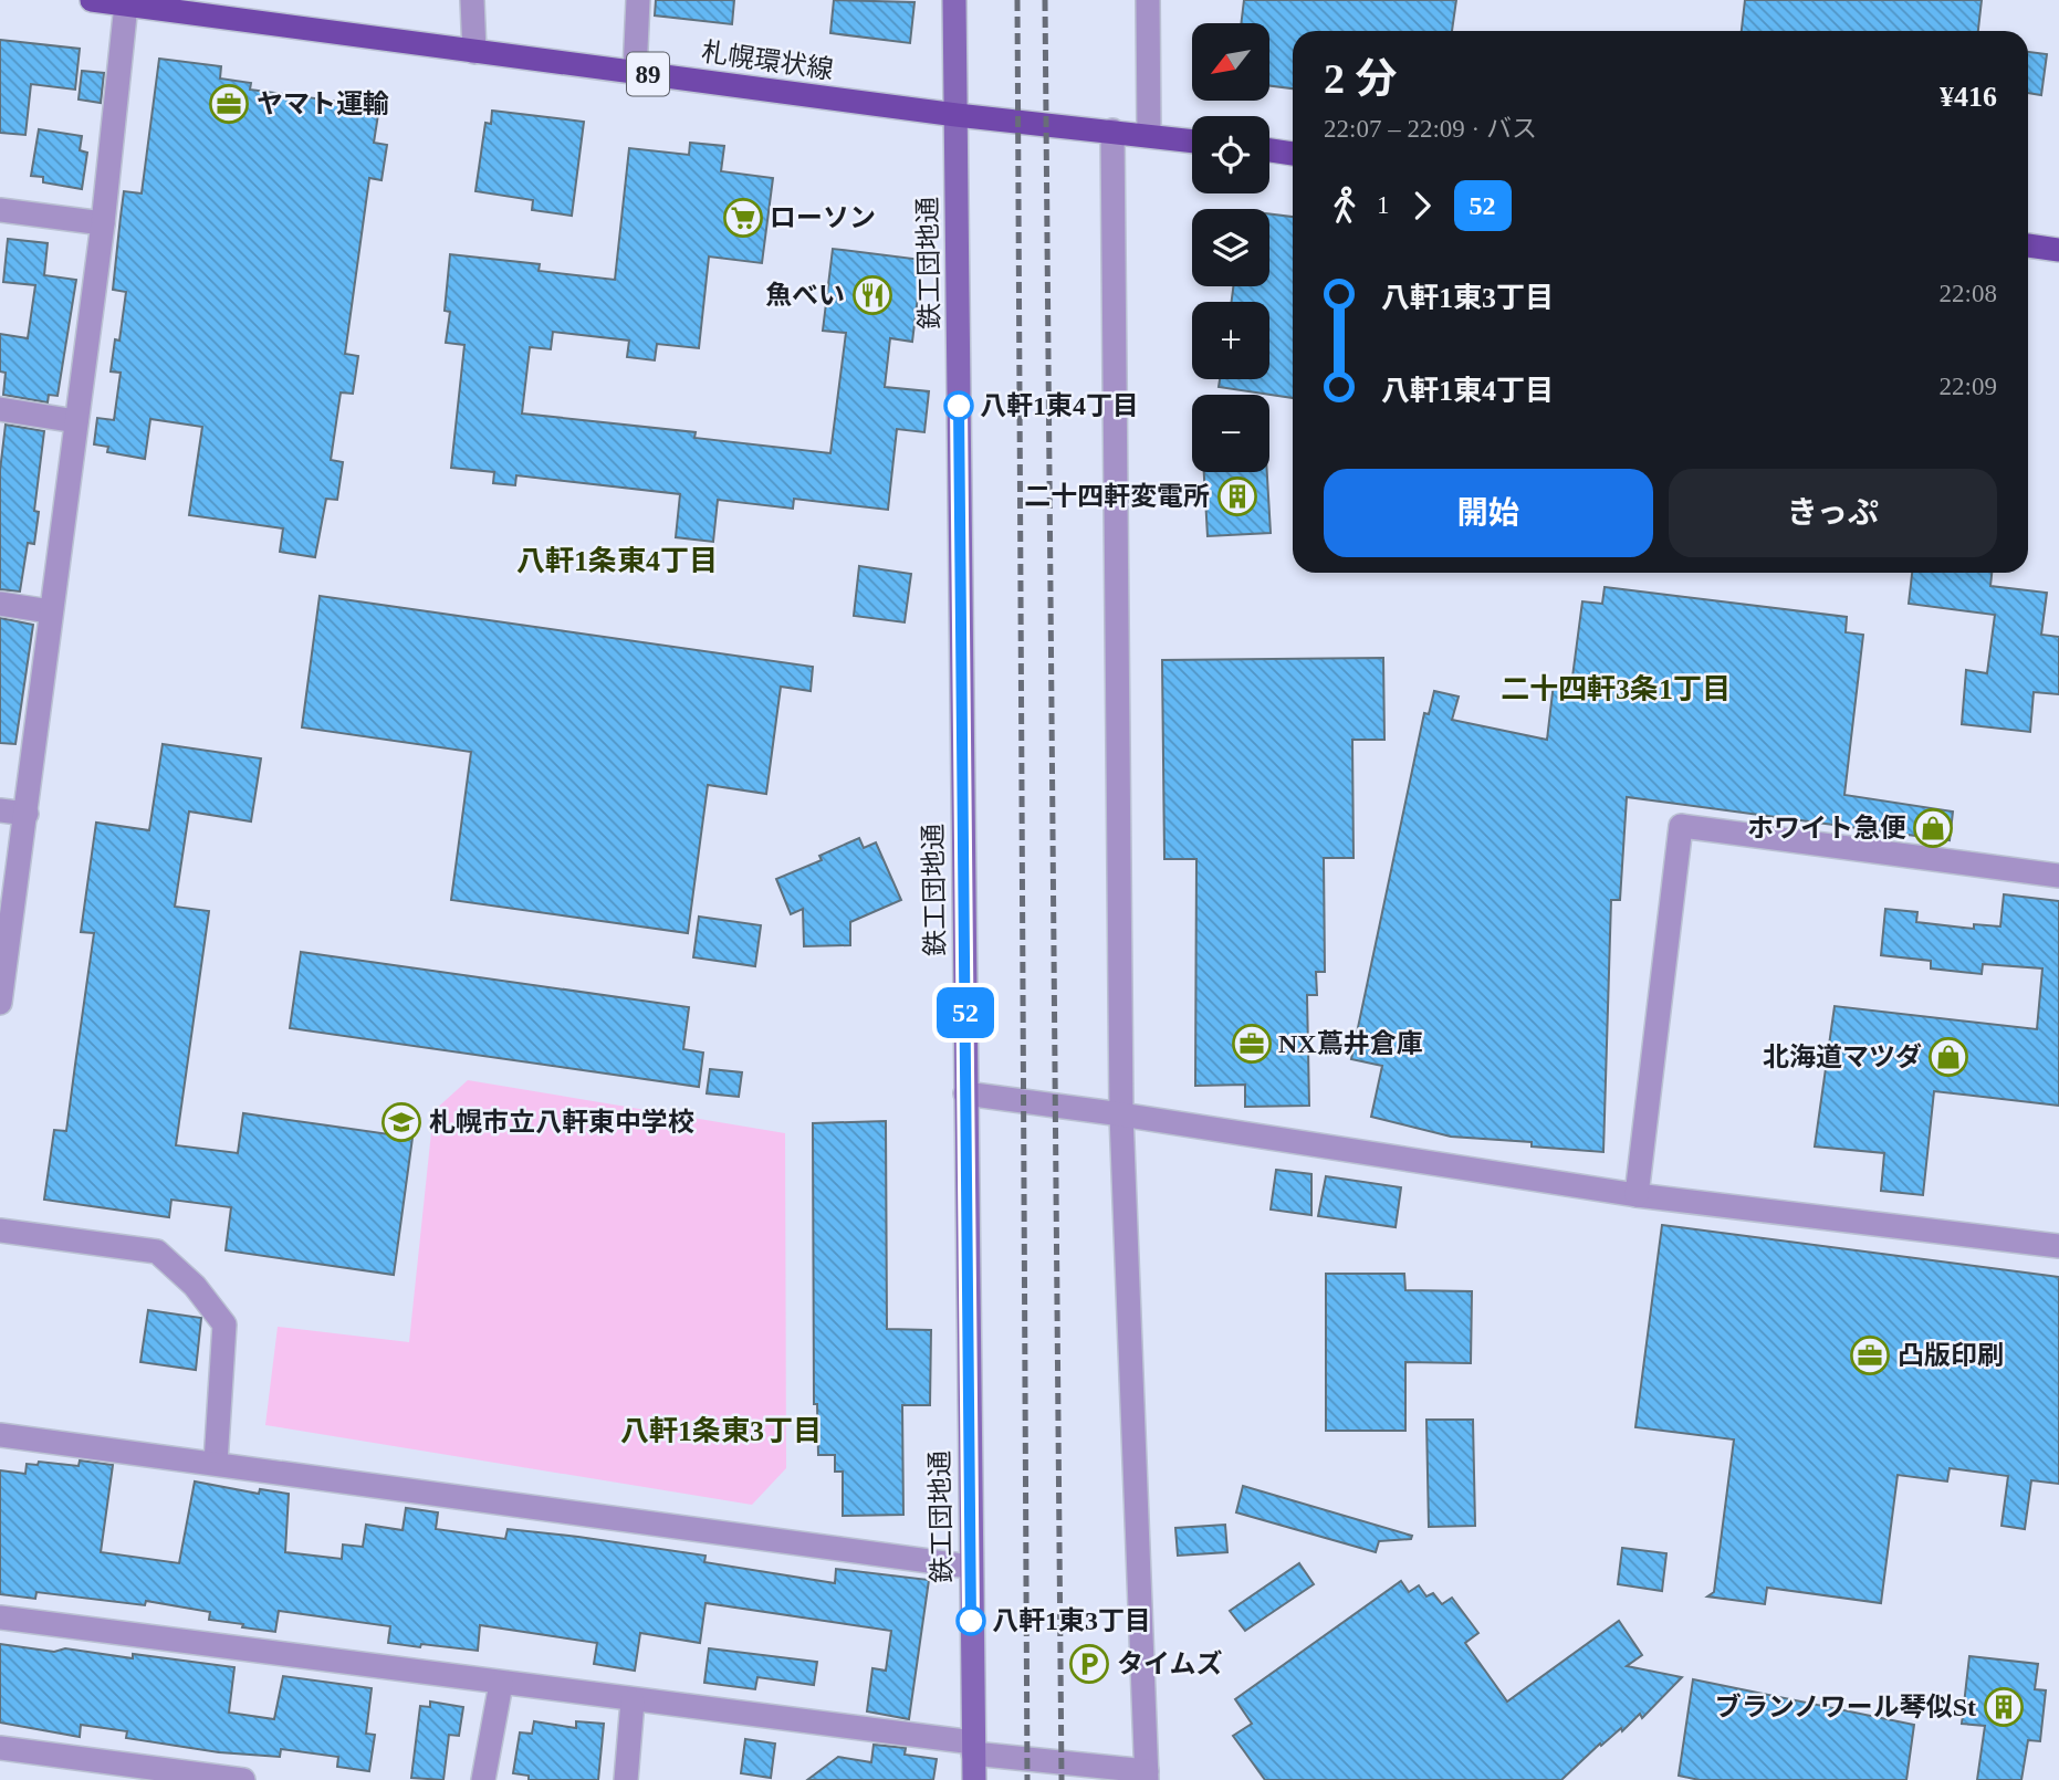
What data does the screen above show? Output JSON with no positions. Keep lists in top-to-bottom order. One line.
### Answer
{"streets":{"main road":["札幌環状線","89"],"street":["鉄工団地通"]},"crossings":[["札幌環状線","鉄工団地通"]],"districts":["八軒1条東4丁目","二十四軒3条1丁目","八軒1条東3丁目"],"places":{"office":["ヤマト運輸","NX蔦井倉庫","凸版印刷"],"supermarket":["ローソン"],"restaurant":["魚べい"],"other":["八軒1東4丁目","八軒1東3丁目"],"building":["二十四軒変電所","ブランノワール琴似St"],"shop":["ホワイト急便","北海道マツダ"],"school or university":["札幌市立八軒東中学校"],"parking":["タイムズ"]},"lines":["bus line 52"],"north":"bottom left","page":{"on_map":"52","map_buttons":["+","−"],"heading":["2 分","22:07 – 22:09 · バス","¥416"],"legs":["1","52"],"list":[{"name":"八軒1東3丁目","value":"22:08"},{"name":"八軒1東4丁目","value":"22:09"}],"buttons":["開始","きっぷ"]}}
